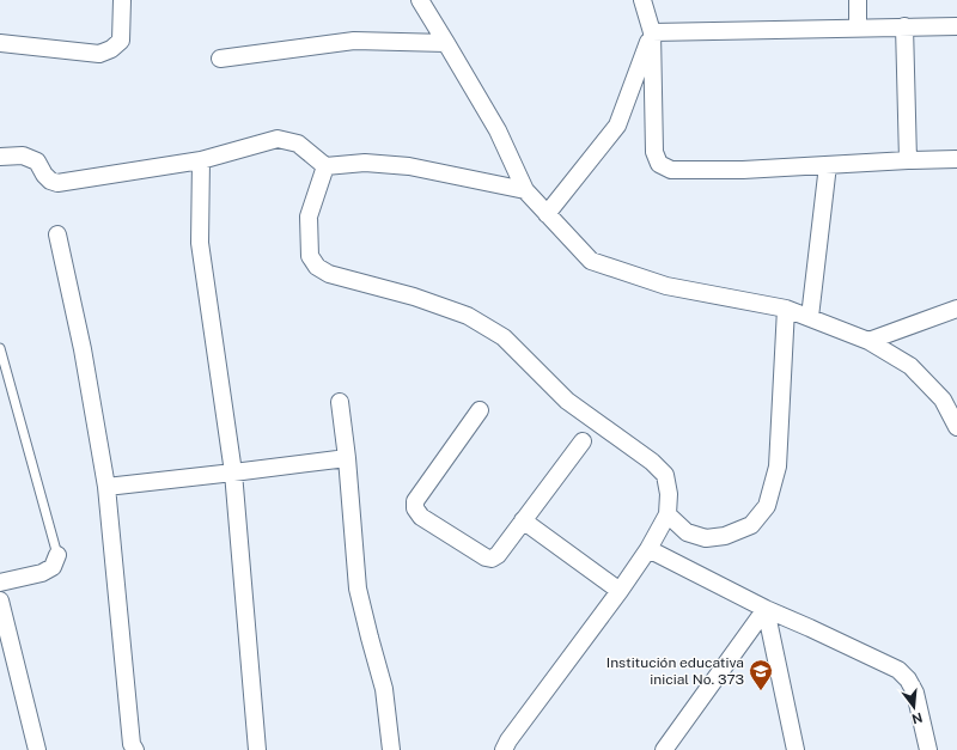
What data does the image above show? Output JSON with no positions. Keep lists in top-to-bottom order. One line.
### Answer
{"places":{"school or university":["Institución educativa inicial No. 373"]},"north":"bottom"}
